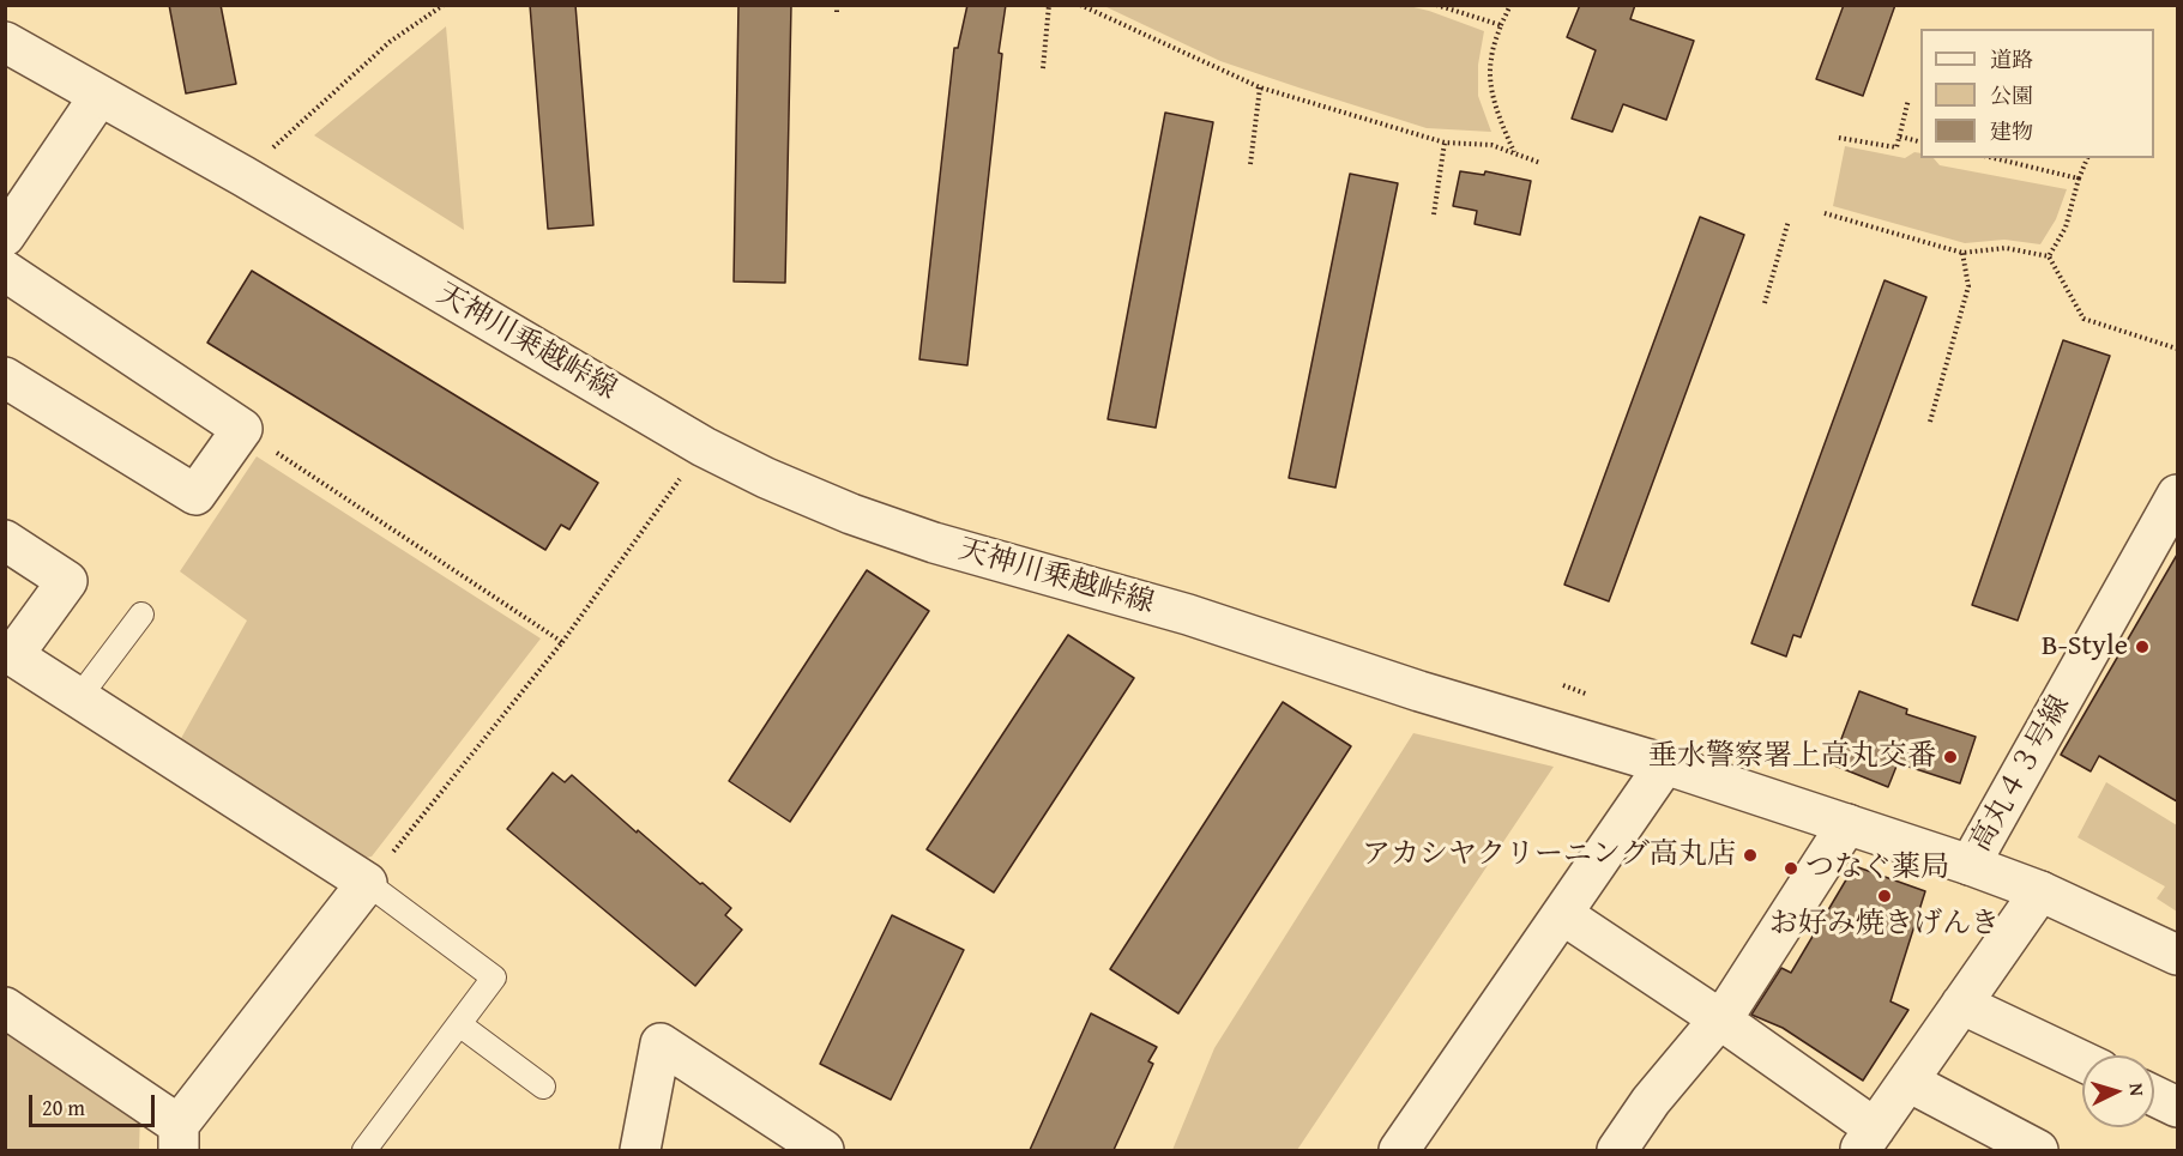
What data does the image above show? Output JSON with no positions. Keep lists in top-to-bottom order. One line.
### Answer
{"streets":{"street":["天神川乗越峠線","高丸４３号線"]},"crossings":[["天神川乗越峠線","高丸４３号線"]],"places":["B-Style","垂水警察署上高丸交番","アカシヤクリーニング高丸店","つなぐ薬局","お好み焼きげんき"],"legend":["道路","公園","建物"],"scale_bar":"20 m","north":"right"}
